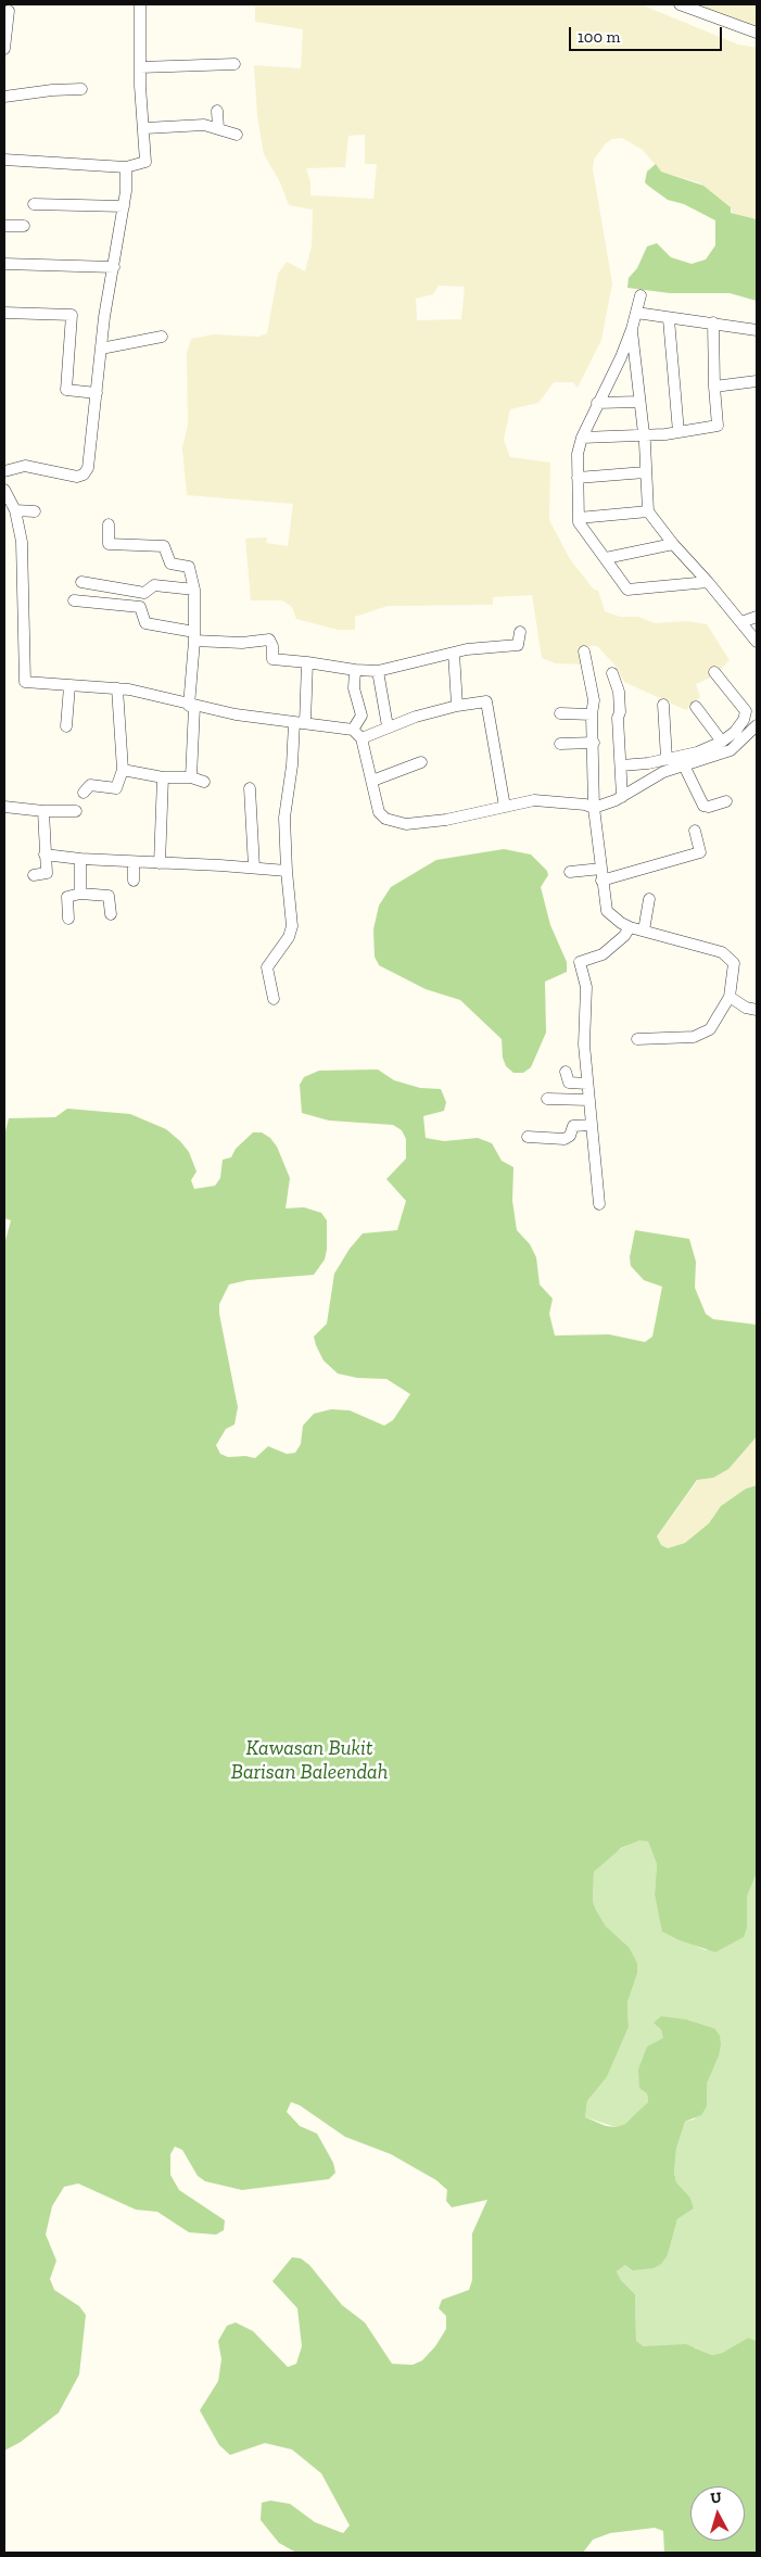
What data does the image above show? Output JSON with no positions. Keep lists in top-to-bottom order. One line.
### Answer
{"parks":["Kawasan Bukit Barisan Baleendah"],"scale_bar":"100 m","north":"top"}
